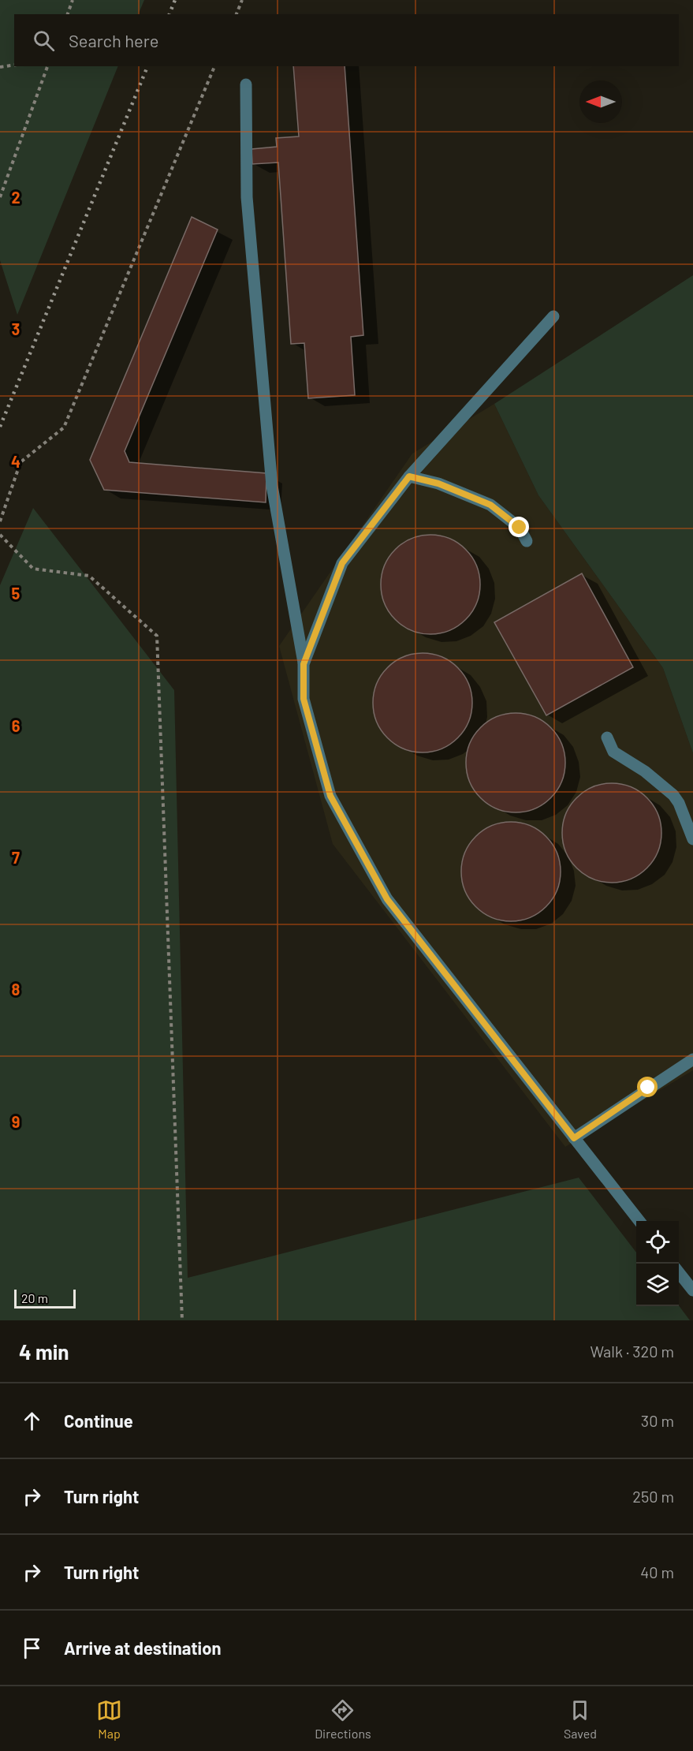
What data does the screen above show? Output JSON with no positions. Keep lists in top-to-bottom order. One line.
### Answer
{"scale_bar":"20 m","north":"left","page":{"search":"Search here","scale":"20 m","heading":["4 min","Walk · 320 m"],"list":[["Continue","30 m"],["Turn right","250 m"],["Turn right","40 m"],"Arrive at destination"],"nav":["Map","Directions","Saved"]},"grid":{"rows":["2","3","4","5","6","7","8","9"]}}
